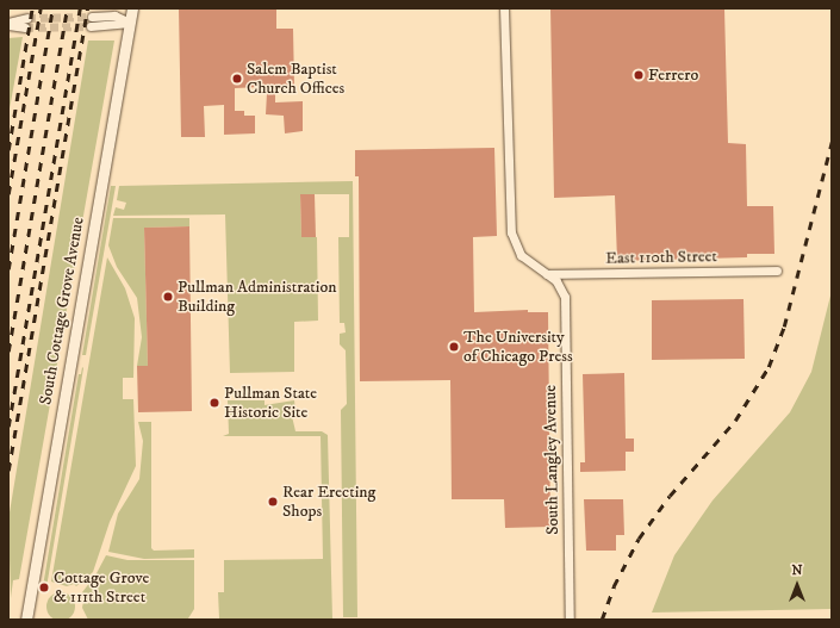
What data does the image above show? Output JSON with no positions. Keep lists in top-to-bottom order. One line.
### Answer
{"streets":{"street":["East 110th Street","South Cottage Grove Avenue","South Langley Avenue"]},"crossings":[["East 110th Street","South Langley Avenue"]],"places":["Ferrero","Salem Baptist Church Offices","Pullman Administration Building","The University of Chicago Press","Pullman State Historic Site","Rear Erecting Shops","Cottage Grove & 111th Street"],"north":"top"}
